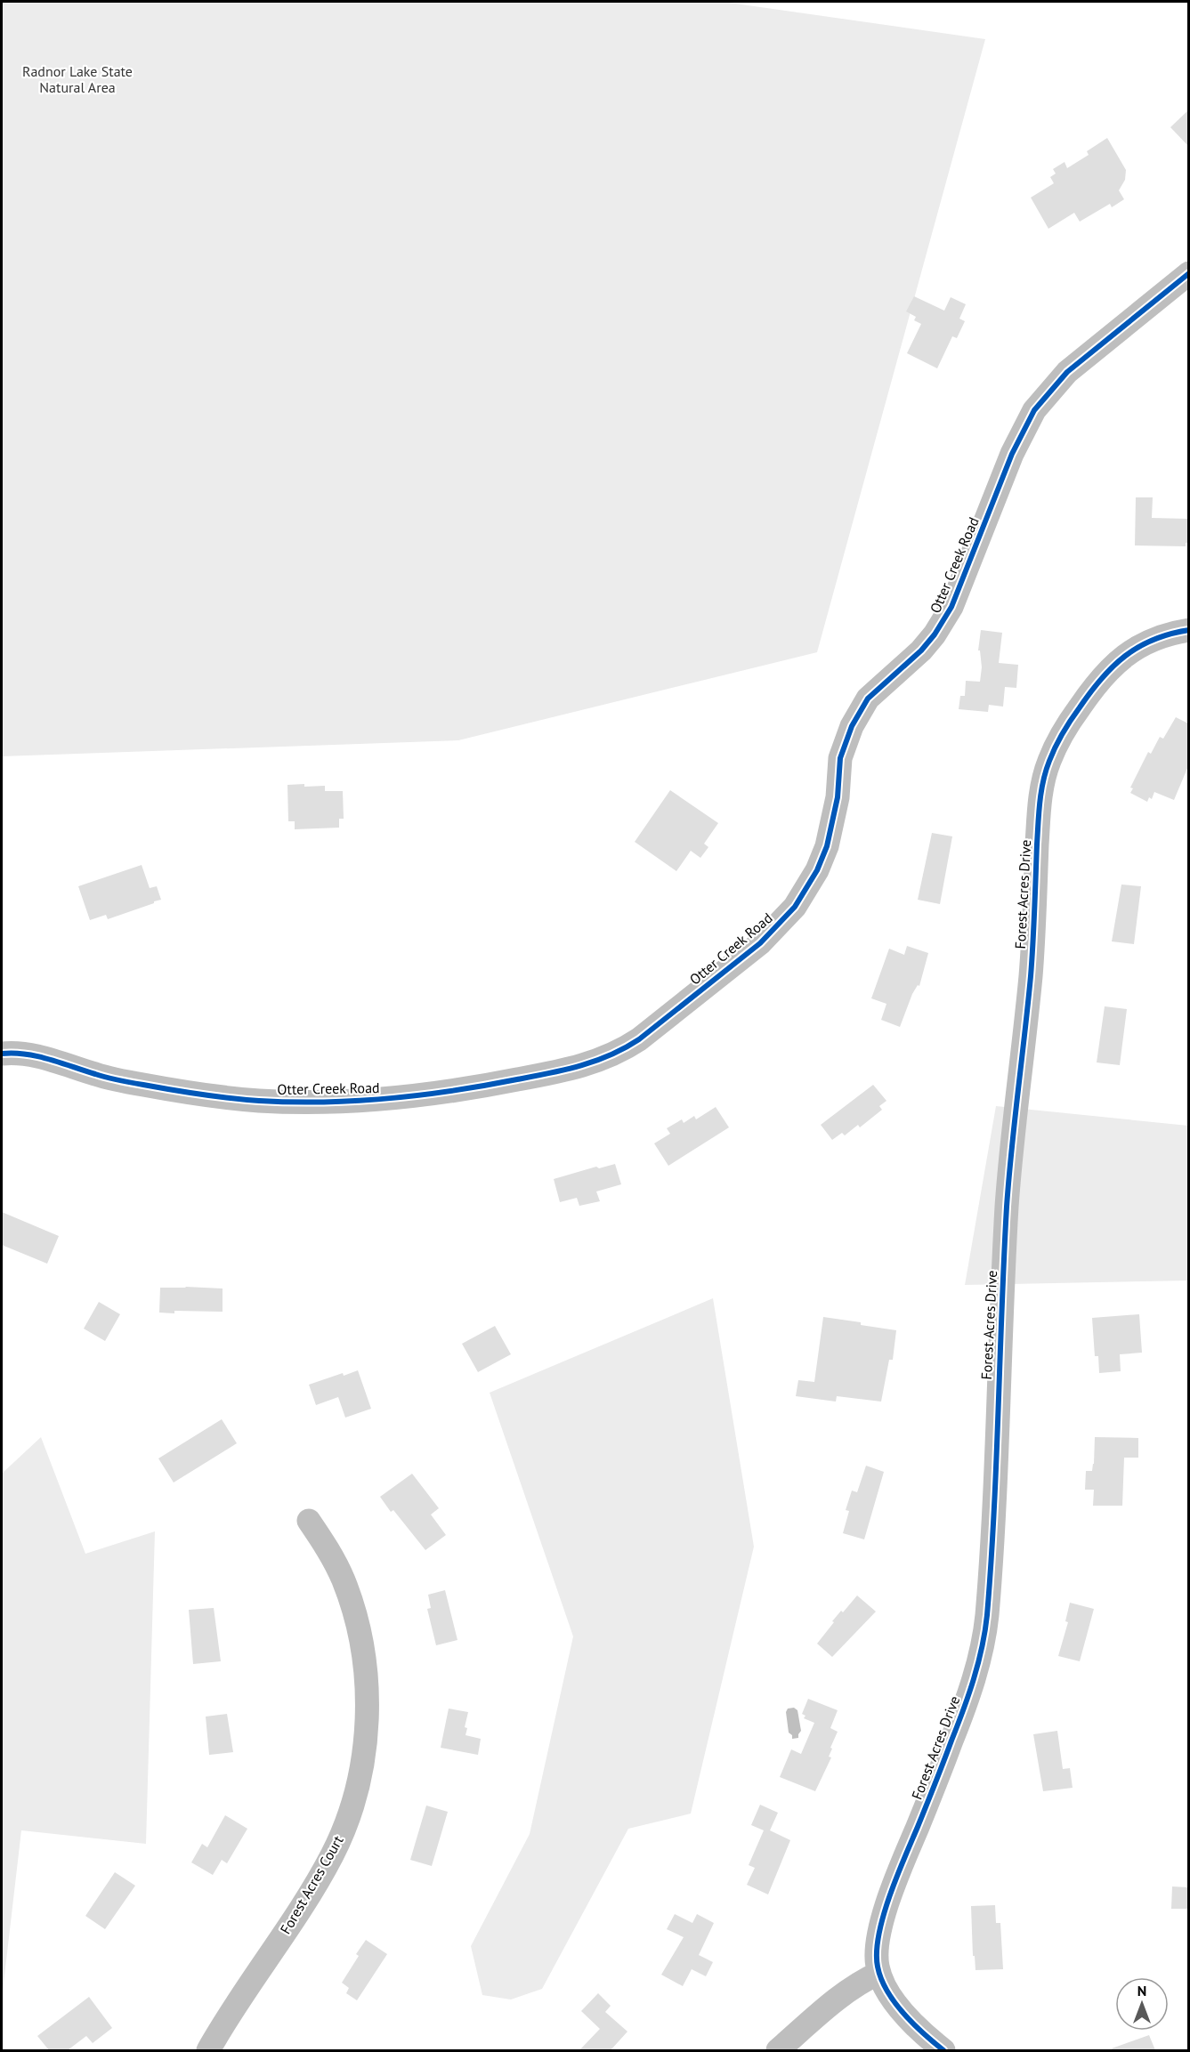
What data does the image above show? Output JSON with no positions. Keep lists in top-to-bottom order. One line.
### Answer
{"streets":{"street":["Otter Creek Road","Forest Acres Drive","Forest Acres Court"]},"parks":["Radnor Lake State Natural Area"],"north":"top"}
